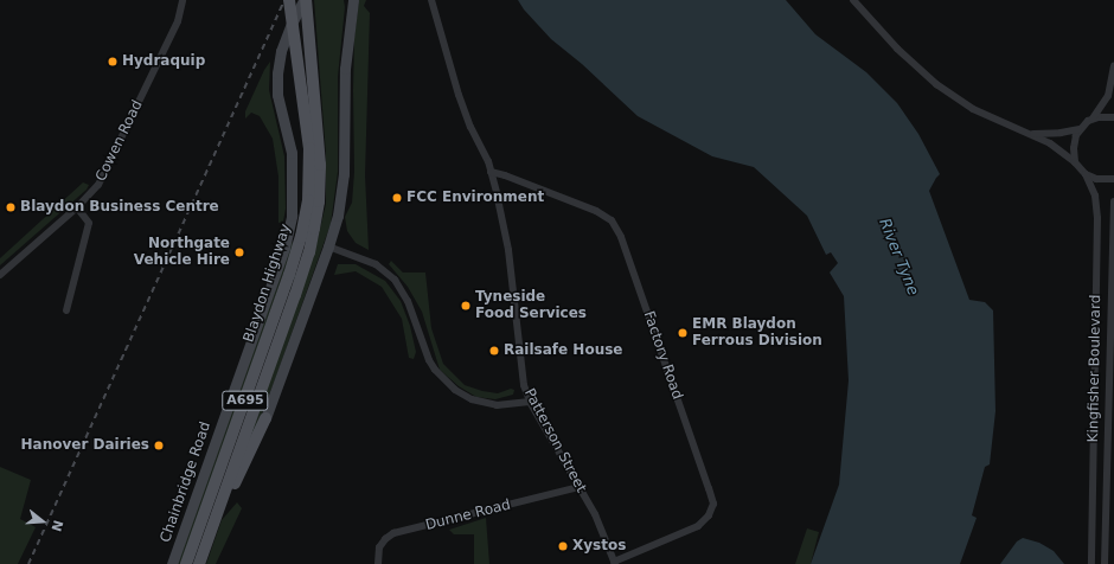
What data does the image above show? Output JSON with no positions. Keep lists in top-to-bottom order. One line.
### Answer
{"streets":{"main road":["Blaydon Highway","A695","Chainbridge Road"],"street":["Cowen Road","Factory Road","Kingfisher Boulevard","Patterson Street","Dunne Road"]},"crossings":[["Blaydon Highway","Chainbridge Road"],["Factory Road","Patterson Street"],["Patterson Street","Dunne Road"]],"water":["River Tyne"],"places":["Hydraquip","FCC Environment","Blaydon Business Centre","Northgate Vehicle Hire","Tyneside Food Services","EMR Blaydon Ferrous Division","Railsafe House","Hanover Dairies","Xystos"],"north":"right"}
